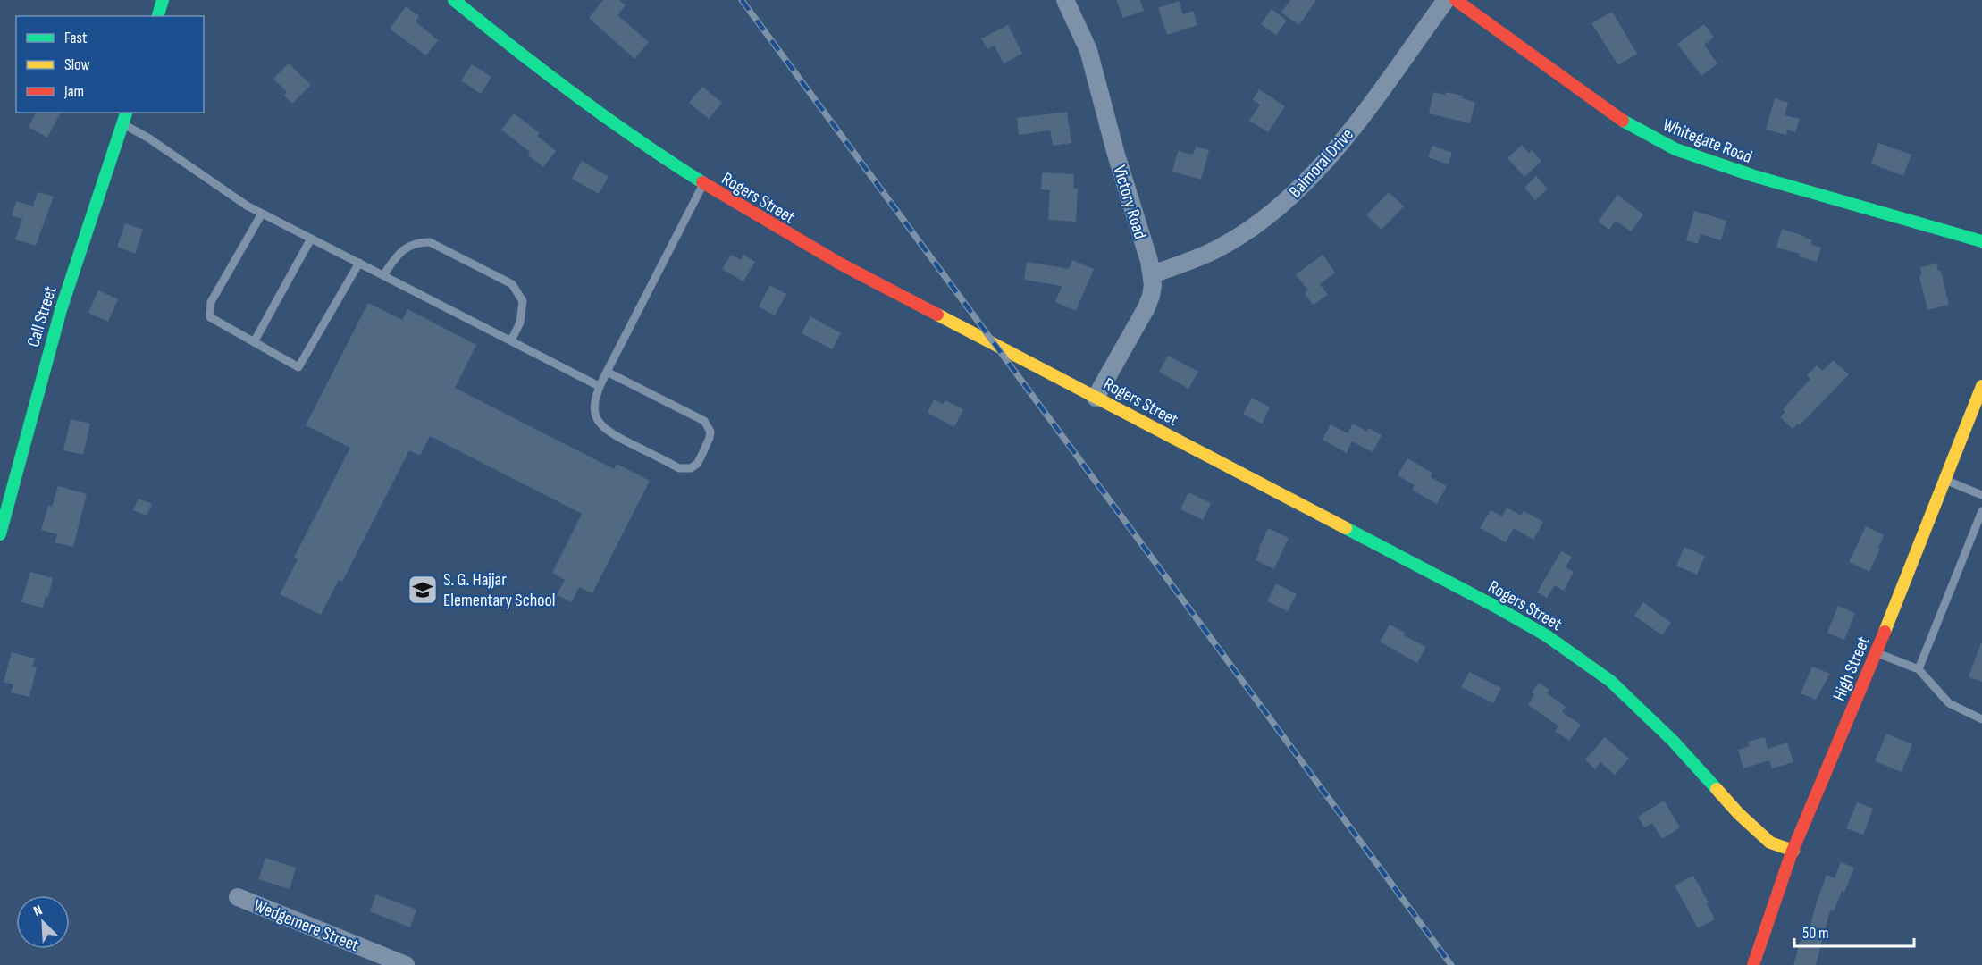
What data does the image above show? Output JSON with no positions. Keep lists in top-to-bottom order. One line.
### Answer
{"streets":{"main road":["Whitegate Road","Rogers Street","Call Street","High Street"],"street":["Balmoral Drive","Victory Road","Wedgemere Street"]},"crossings":[["Balmoral Drive","Victory Road"],["Rogers Street","Victory Road"],["Rogers Street","High Street"]],"places":{"school or university":["S. G. Hajjar Elementary School"]},"legend":["Fast","Slow","Jam"],"scale_bar":"50 m","north":"top left"}
